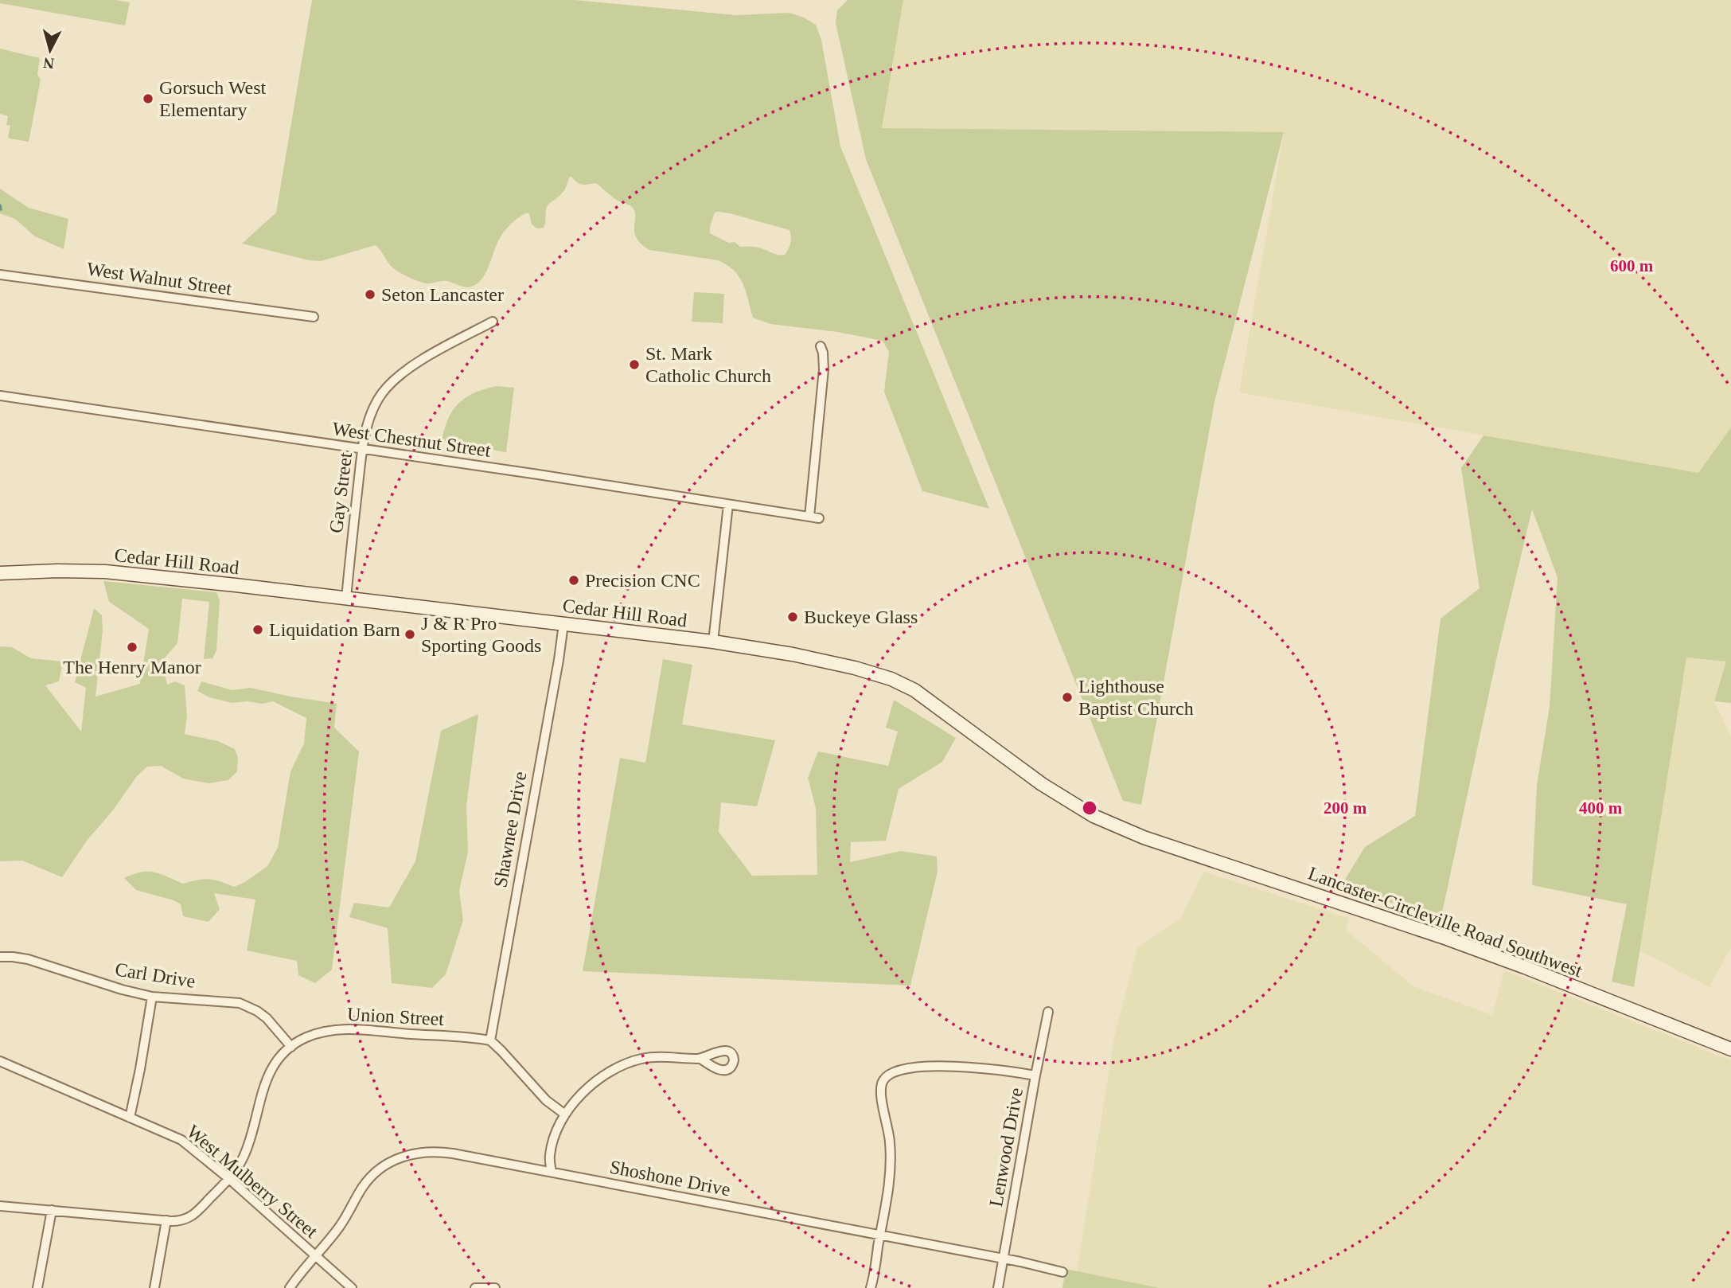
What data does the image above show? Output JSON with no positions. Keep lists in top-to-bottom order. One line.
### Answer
{"streets":{"main road":["Cedar Hill Road","Lancaster-Circleville Road Southwest"],"street":["West Walnut Street","West Chestnut Street","Gay Street","Shawnee Drive","Carl Drive","Union Street","Lenwood Drive","Shoshone Drive","West Mulberry Street"]},"crossings":[["West Chestnut Street","Gay Street"],["Gay Street","Cedar Hill Road"],["Cedar Hill Road","Shawnee Drive"],["Cedar Hill Road","Lancaster-Circleville Road Southwest"],["Shawnee Drive","Union Street"],["Carl Drive","Union Street"],["Union Street","West Mulberry Street"],["Lenwood Drive","Shoshone Drive"],["Shoshone Drive","West Mulberry Street"]],"places":["Gorsuch West Elementary","Seton Lancaster","St. Mark Catholic Church","Precision CNC","Buckeye Glass","Liquidation Barn","J & R Pro Sporting Goods","The Henry Manor","Lighthouse Baptist Church"],"north":"bottom","rings":["600 m","200 m","400 m"]}
